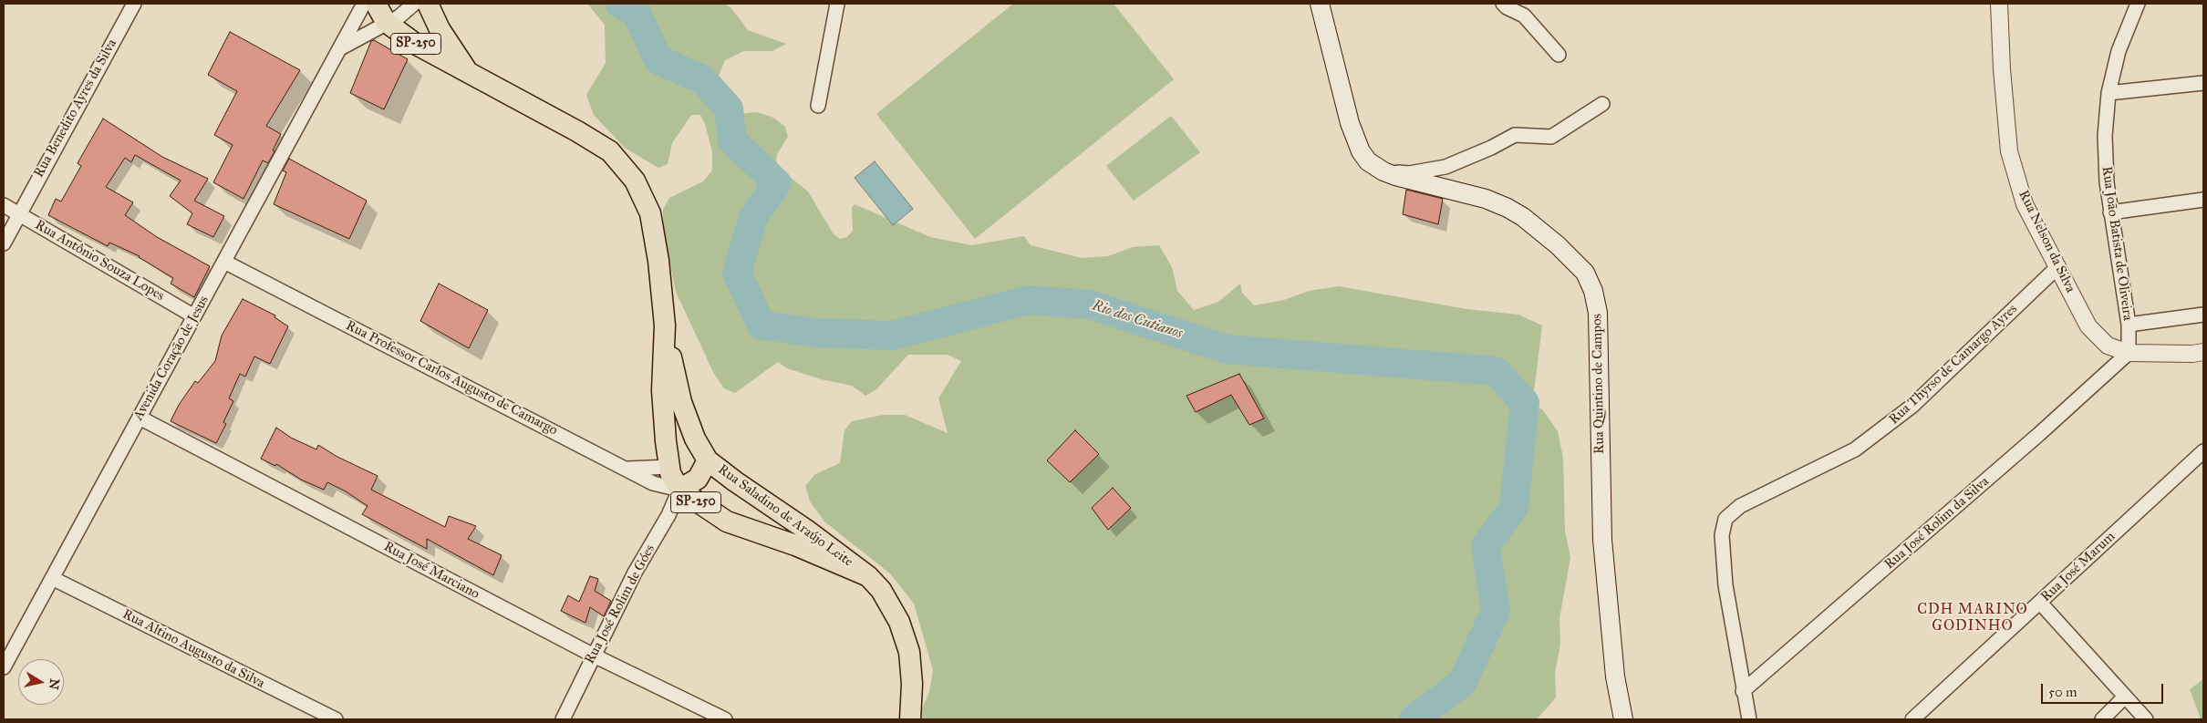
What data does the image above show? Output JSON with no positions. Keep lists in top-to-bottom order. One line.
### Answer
{"streets":{"main road":["SP-250","Rua Quintino de Campos","Rua Saladino de Araújo Leite"],"street":["Rua Benedito Ayres da Silva","Rua Nelson da Silva","Rua João Batista de Oliveira","Rua Antônio Souza Lopes","Avenida Coração de Jesus","Rua Thyrso de Camargo Ayres","Rua Professor Carlos Augusto de Camargo","Rua José Rolim da Silva","Rua José Marum","Rua José Marciano","Rua José Rolim de Góes","Rua Altino Augusto da Silva"]},"crossings":[["Rua Benedito Ayres da Silva","Rua Antônio Souza Lopes"],["Rua Nelson da Silva","Rua João Batista de Oliveira"],["Rua Nelson da Silva","Rua Thyrso de Camargo Ayres"],["Rua Nelson da Silva","Rua José Rolim da Silva"],["Rua João Batista de Oliveira","Rua José Rolim da Silva"],["Rua Antônio Souza Lopes","Avenida Coração de Jesus"],["Avenida Coração de Jesus","Rua Professor Carlos Augusto de Camargo"],["Avenida Coração de Jesus","Rua José Marciano"],["Avenida Coração de Jesus","Rua Altino Augusto da Silva"],["Rua Thyrso de Camargo Ayres","Rua José Rolim da Silva"],["Rua Professor Carlos Augusto de Camargo","Rua Saladino de Araújo Leite"],["Rua Professor Carlos Augusto de Camargo","Rua José Rolim de Góes"],["Rua Saladino de Araújo Leite","Rua José Rolim de Góes"],["Rua José Marciano","Rua José Rolim de Góes"]],"districts":["CDH MARINO GODINHO"],"water":["Rio dos Cutianos"],"scale_bar":"50 m","north":"right"}
